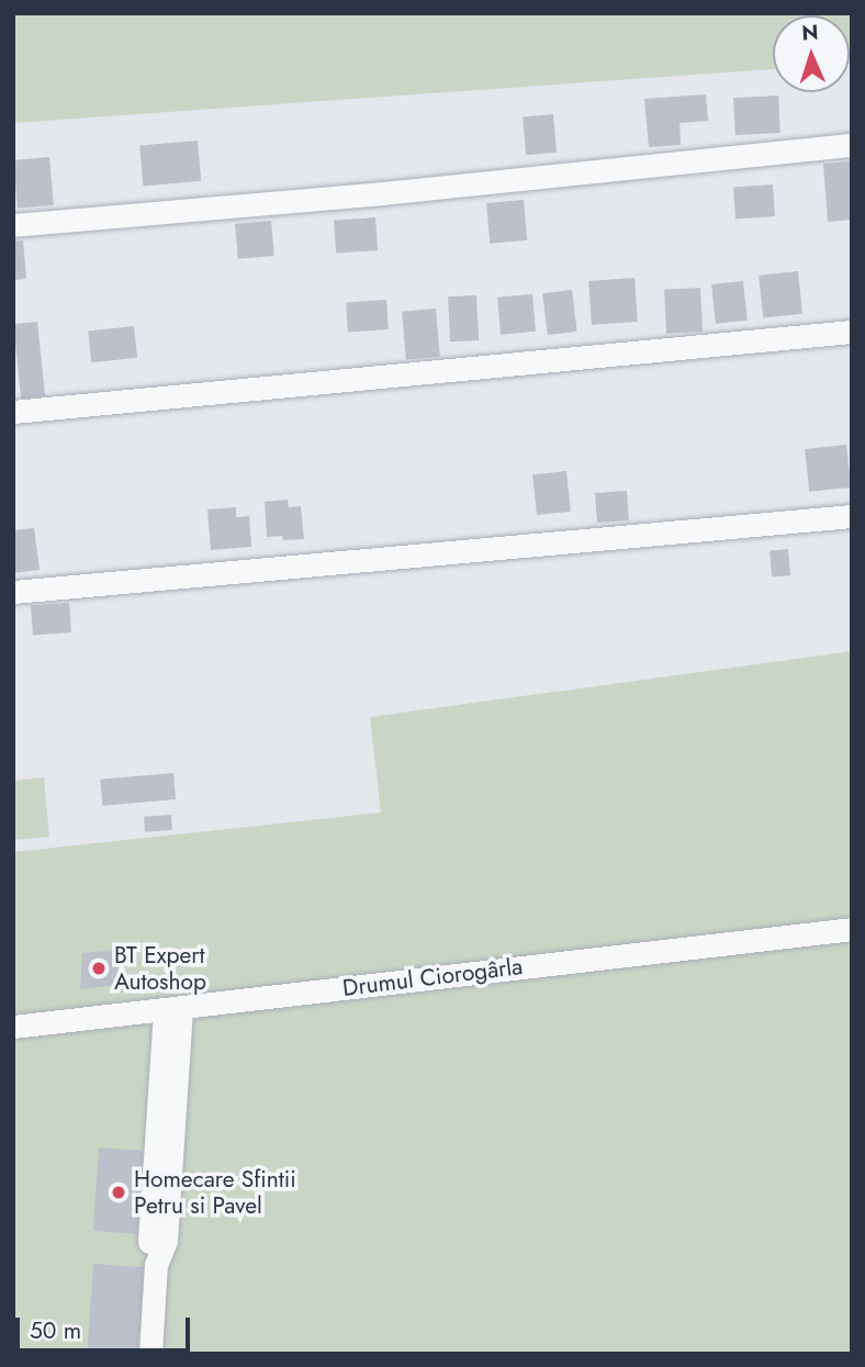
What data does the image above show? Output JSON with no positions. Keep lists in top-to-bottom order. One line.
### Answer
{"streets":{"street":["Drumul Ciorogârla"]},"places":["BT Expert Autoshop","Homecare Sfintii Petru si Pavel"],"scale_bar":"50 m","north":"top"}
